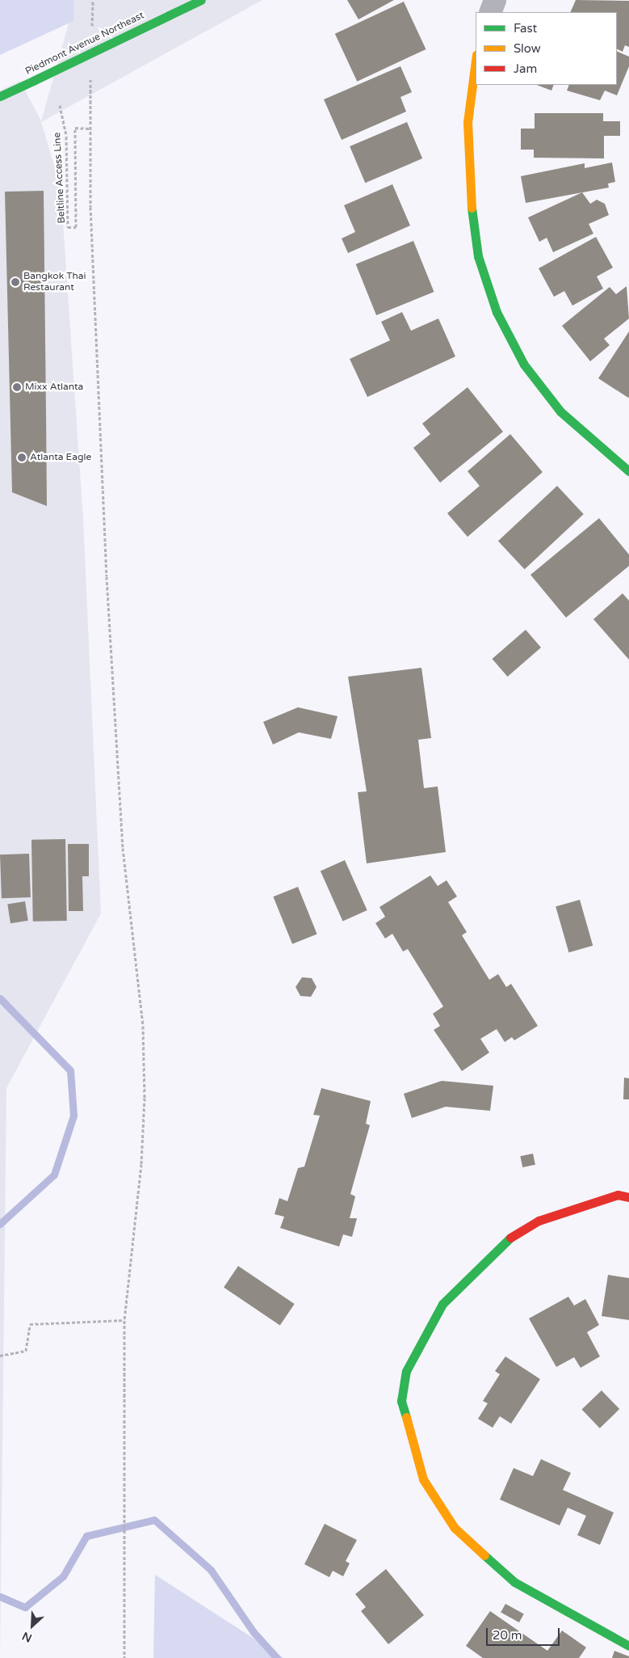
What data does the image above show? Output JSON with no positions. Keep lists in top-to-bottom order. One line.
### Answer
{"streets":{"street":["Piedmont Avenue Northeast"],"path":["Beltline Access Line"]},"places":["Bangkok Thai Restaurant","Mixx Atlanta","Atlanta Eagle"],"legend":["Fast","Slow","Jam"],"scale_bar":"20 m","north":"bottom left"}
